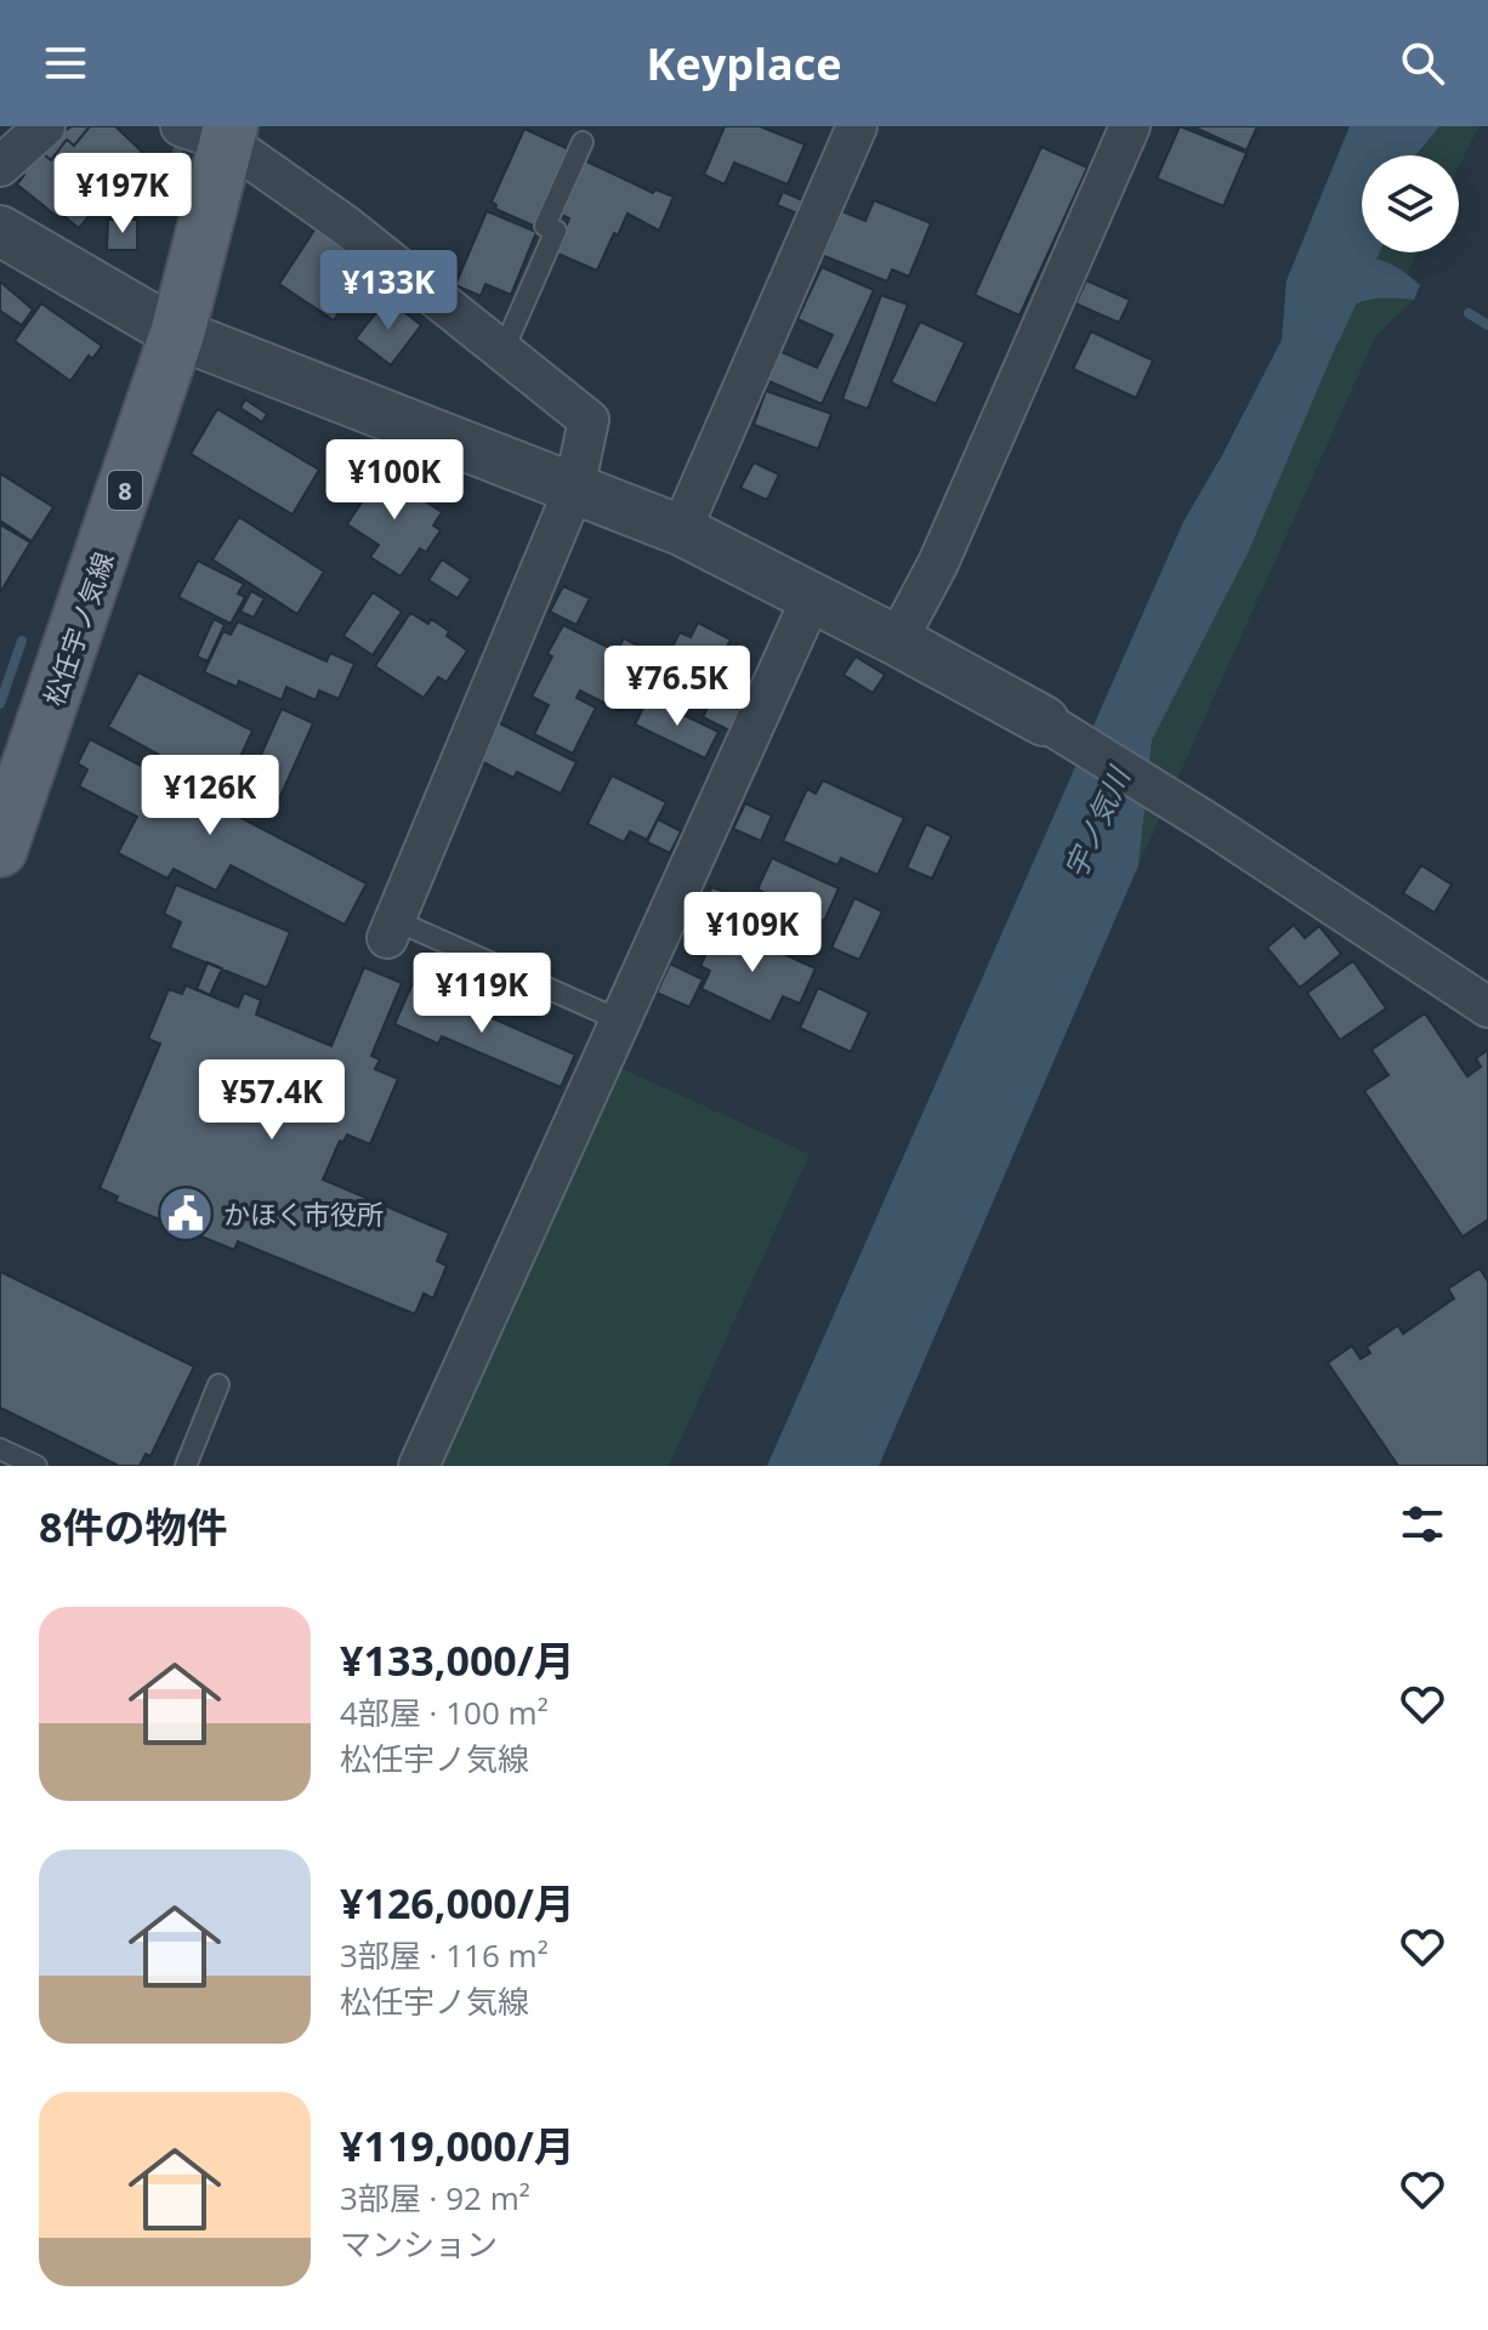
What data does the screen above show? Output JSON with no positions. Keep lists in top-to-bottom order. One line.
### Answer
{"streets":{"main road":["8","松任宇ノ気線"]},"water":["宇ノ気川"],"places":{"public building":["かほく市役所"]},"page":{"header":"Keyplace","price":["¥197K","¥133K","¥100K","¥76.5K","¥126K","¥109K","¥119K","¥57.4K"],"heading":"8件の物件","list":[{"name":"¥133,000/月","note":"4部屋 · 100 m² · 松任宇ノ気線"},{"name":"¥126,000/月","note":"3部屋 · 116 m² · 松任宇ノ気線"},{"name":"¥119,000/月","note":"3部屋 · 92 m² · マンション"}]}}
